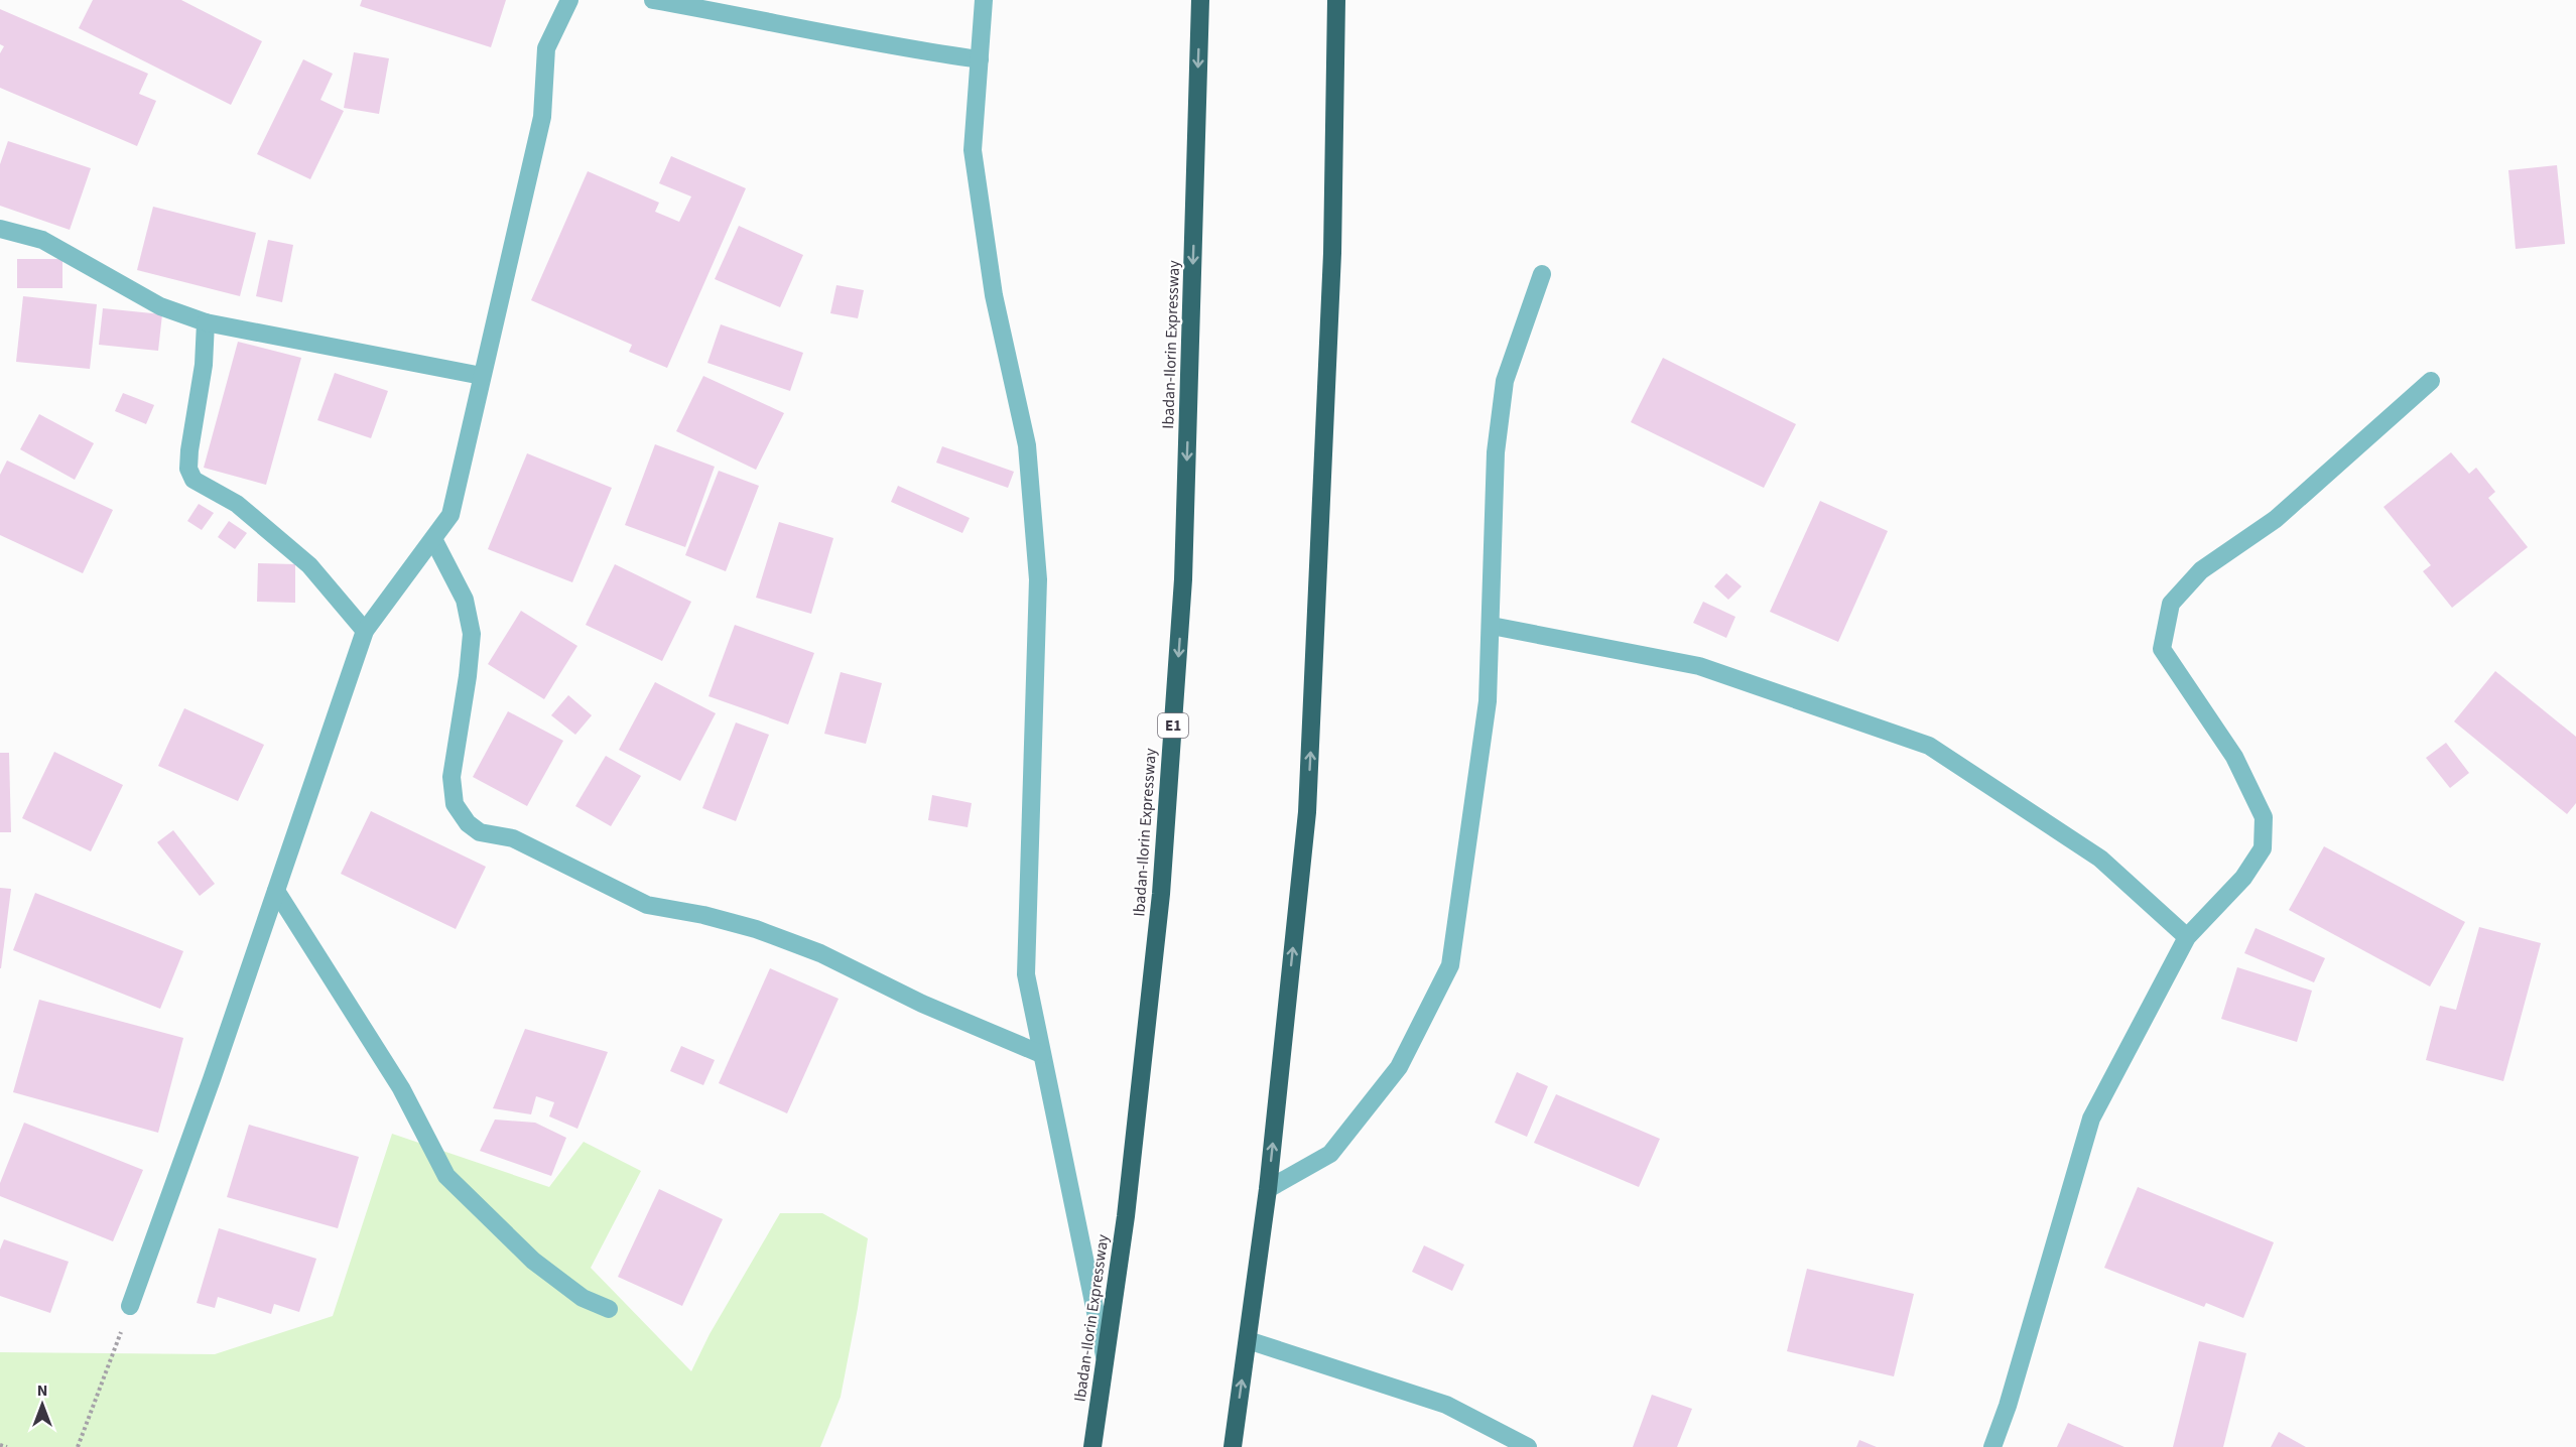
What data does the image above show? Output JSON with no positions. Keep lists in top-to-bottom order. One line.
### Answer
{"streets":{"highway":["Ibadan-Ilorin Expressway","E1"]},"north":"top"}
